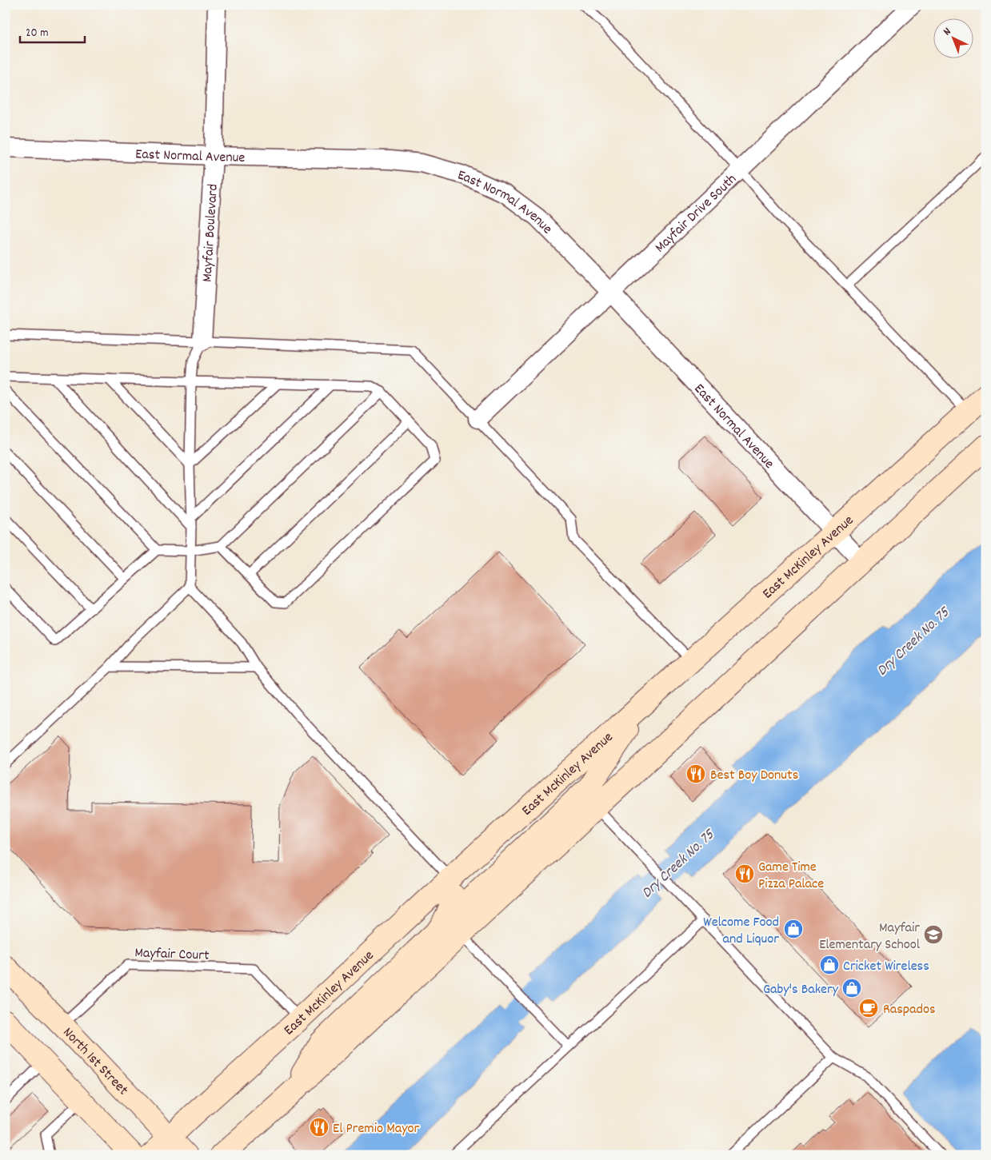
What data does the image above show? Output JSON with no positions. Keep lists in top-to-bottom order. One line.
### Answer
{"streets":{"main road":["East McKinley Avenue","North 1st Street"],"street":["East Normal Avenue","Mayfair Drive South","Mayfair Boulevard"],"lane":["Mayfair Court"]},"crossings":[["East Normal Avenue","Mayfair Drive South"],["East Normal Avenue","Mayfair Boulevard"],["East Normal Avenue","East McKinley Avenue"],["East McKinley Avenue","Mayfair Court"],["East McKinley Avenue","North 1st Street"],["Mayfair Court","North 1st Street"]],"water":["Dry Creek No. 75"],"places":{"restaurant":["Best Boy Donuts","Game Time Pizza Palace","El Premio Mayor"],"shop":["Welcome Food and Liquor","Cricket Wireless","Gaby's Bakery"],"school or university":["Mayfair Elementary School"],"cafe":["Raspados"]},"scale_bar":"20 m","north":"top left"}
